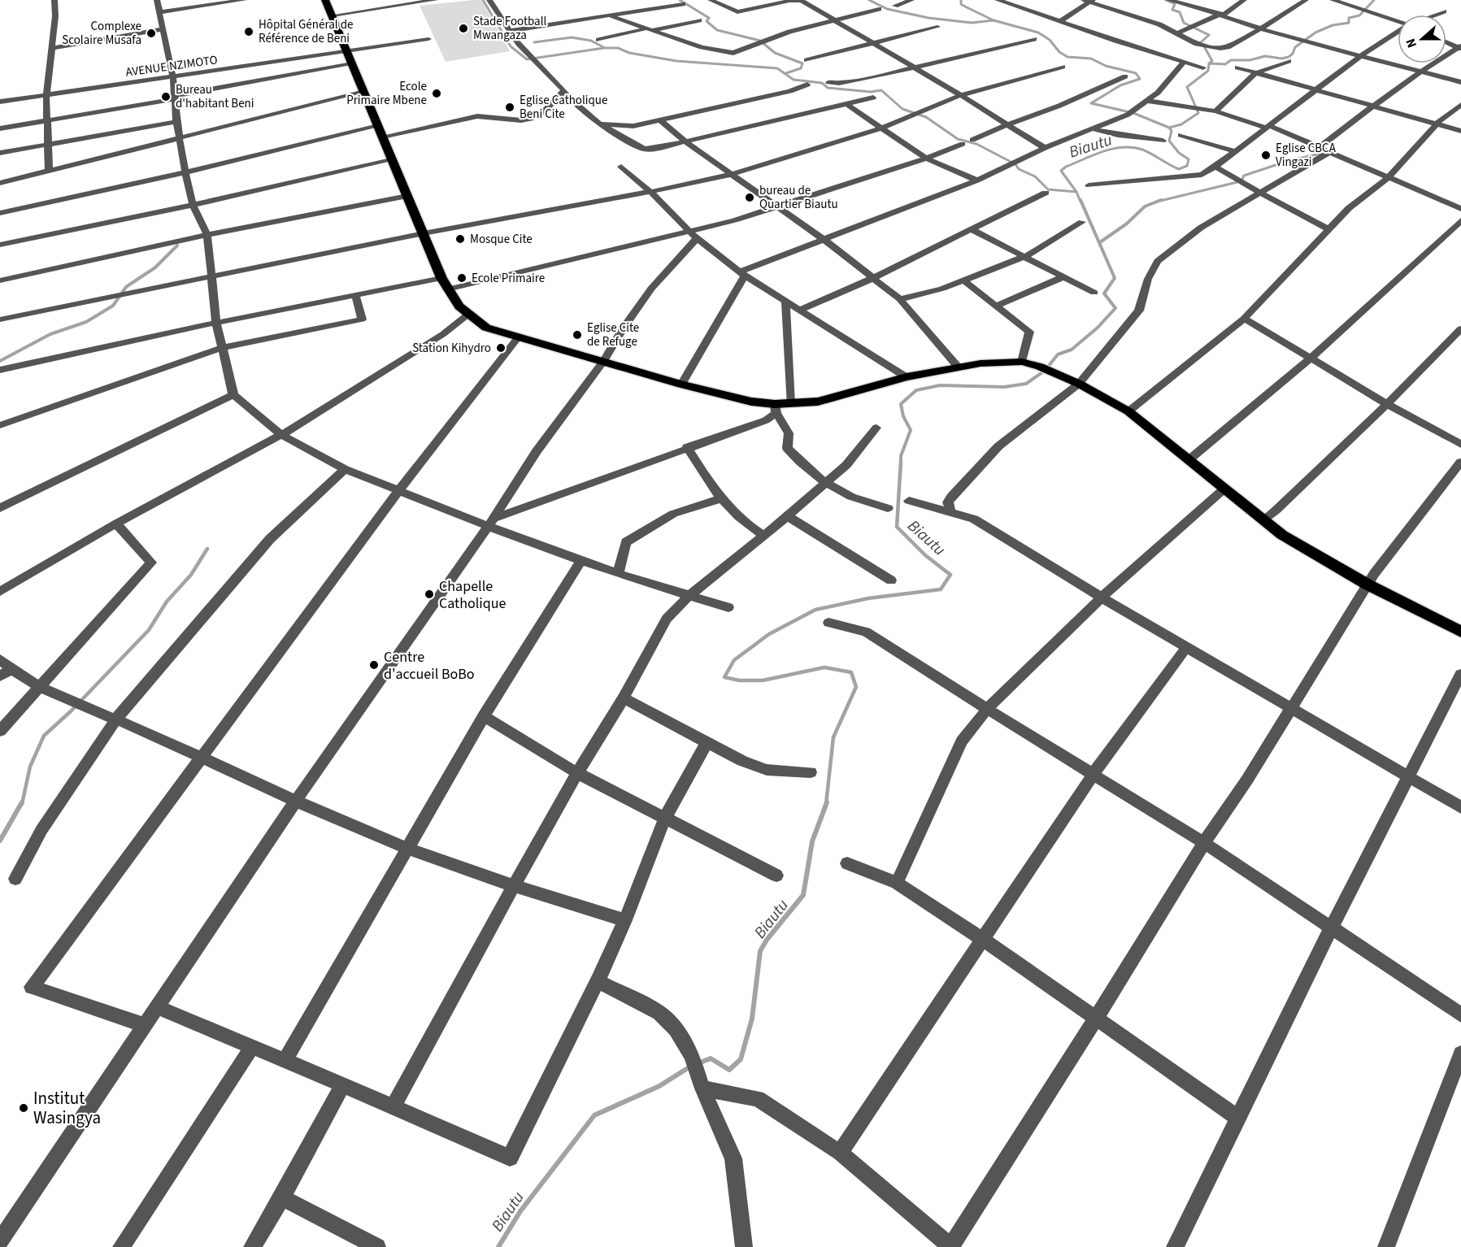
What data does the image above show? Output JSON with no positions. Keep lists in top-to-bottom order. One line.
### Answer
{"streets":{"street":["AVENUE NZIMOTO"]},"water":["Biautu"],"places":["Stade Football Mwangaza","Hôpital Général de Référence de Beni","Complexe Scolaire Musafa","Ecole Primaire Mbene","Bureau d'habitant Beni","Eglise Catholique Beni Cite","Eglise CBCA Vingazi","bureau de Quartier Biautu","Mosque Cite","Ecole Primaire","Eglise Cite de Refuge","Station Kihydro","Chapelle Catholique","Centre d'accueil BoBo","Institut Wasingya"],"north":"left"}
